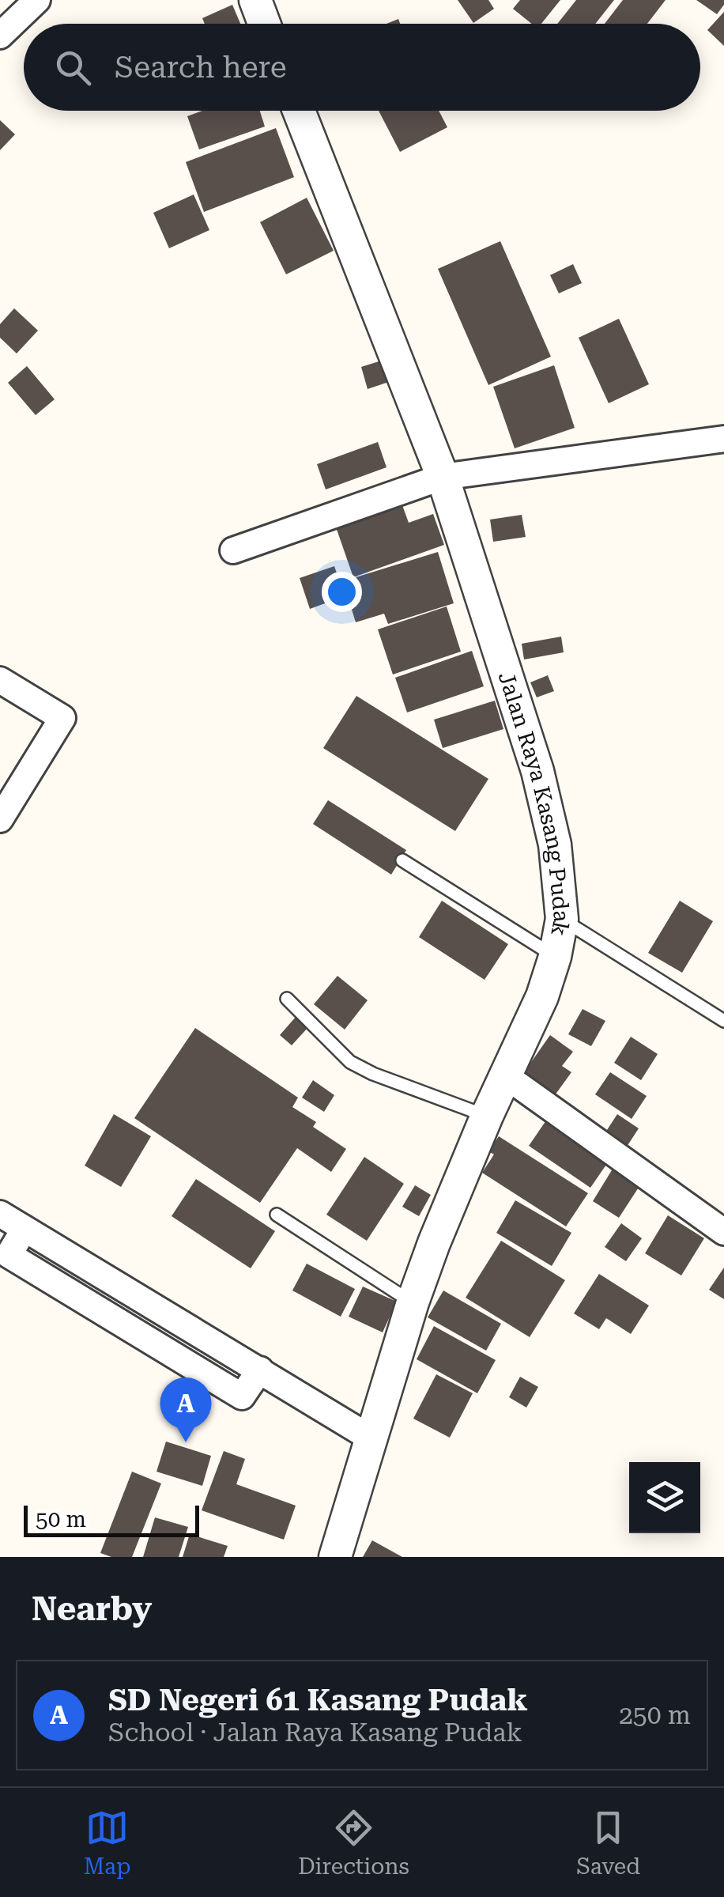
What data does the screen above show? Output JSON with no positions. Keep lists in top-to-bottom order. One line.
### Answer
{"streets":{"street":["Jalan Raya Kasang Pudak"]},"scale_bar":"50 m","page":{"search":"Search here","pins":"A","scale":"50 m","heading":"Nearby","list":[{"mark":"A","name":"SD Negeri 61 Kasang Pudak","note":"School · Jalan Raya Kasang Pudak","value":"250 m"}],"nav":["Map","Directions","Saved"]}}
